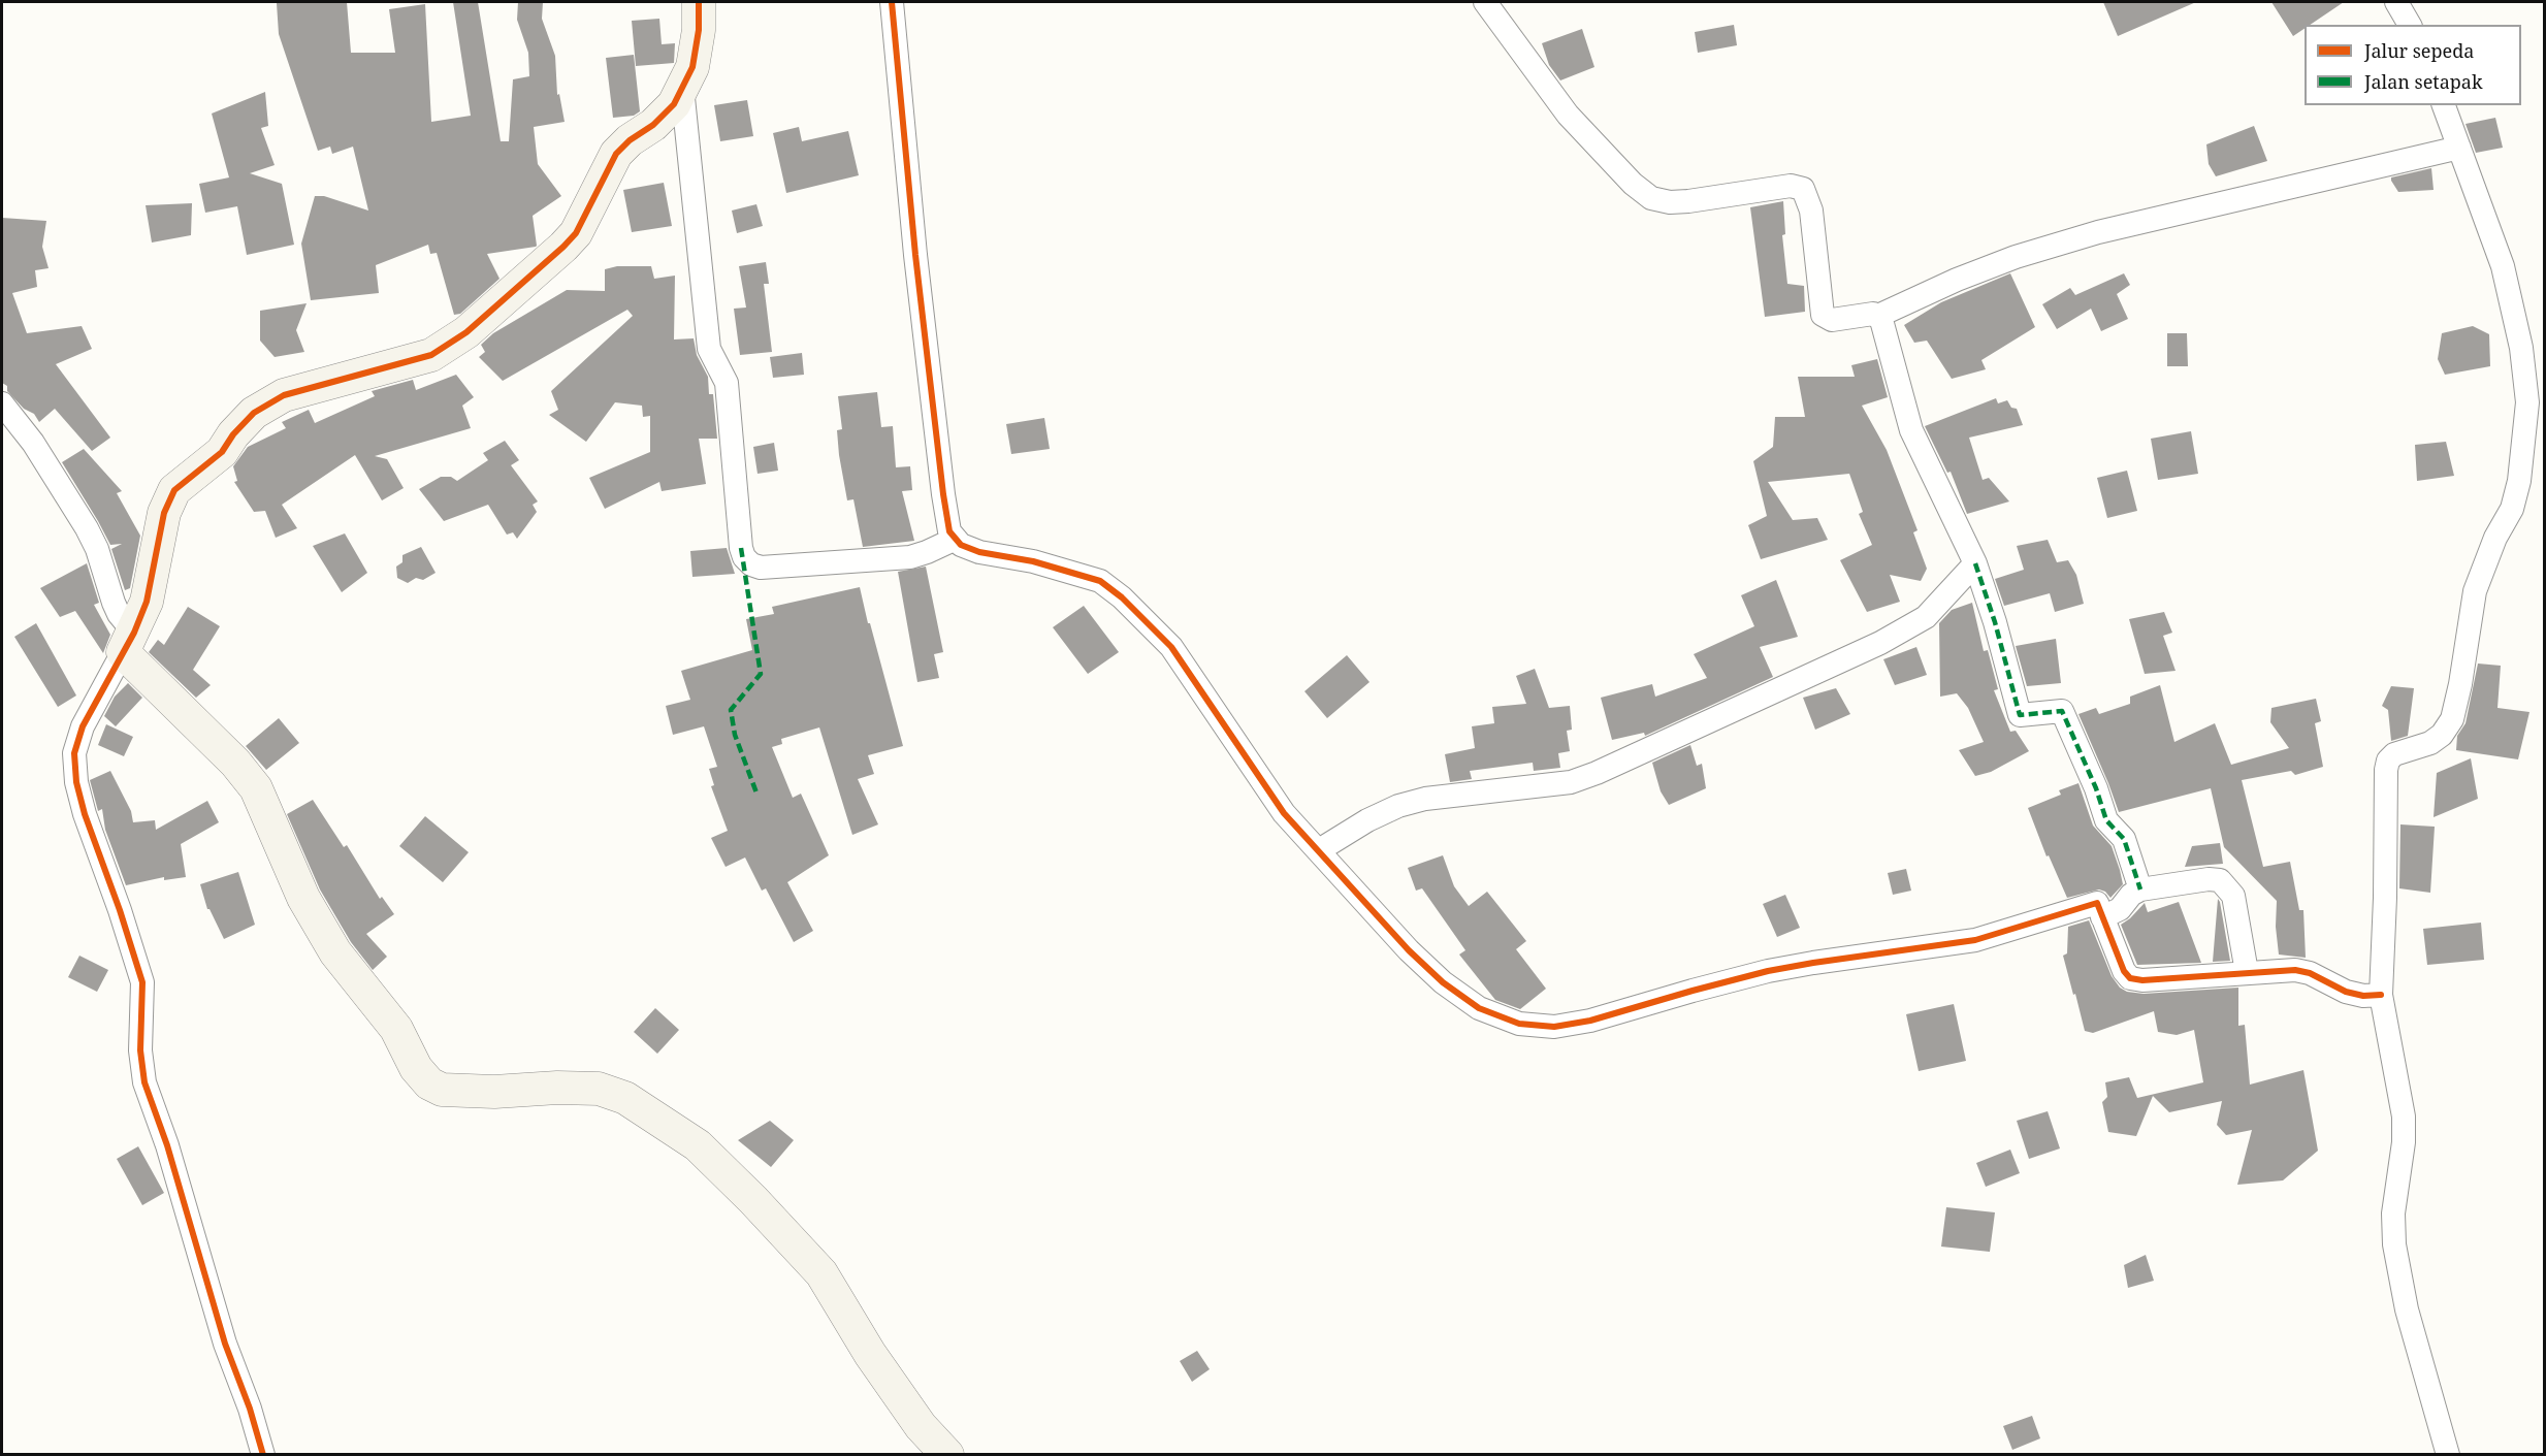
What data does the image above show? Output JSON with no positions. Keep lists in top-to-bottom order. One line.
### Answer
{"legend":["Jalur sepeda","Jalan setapak"]}
